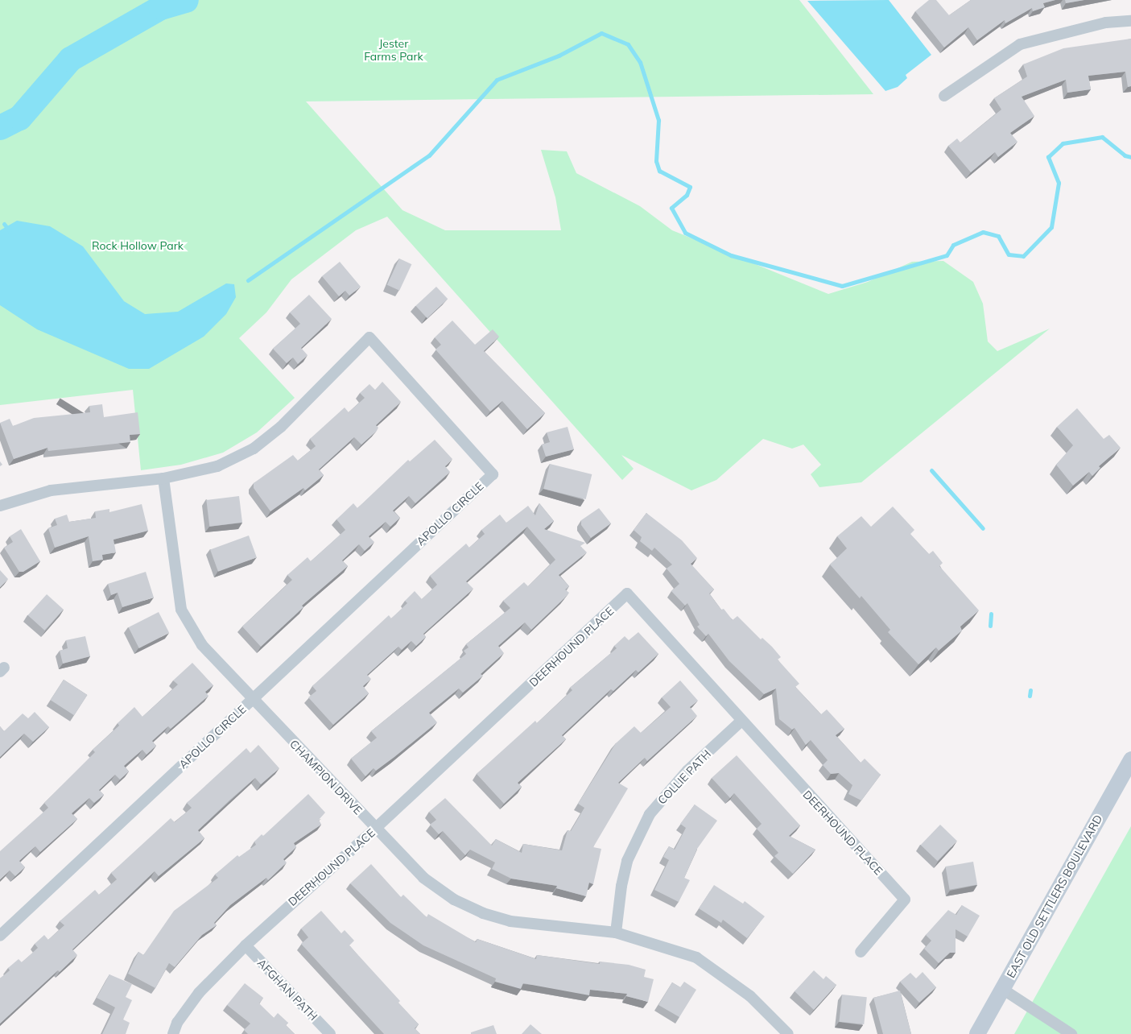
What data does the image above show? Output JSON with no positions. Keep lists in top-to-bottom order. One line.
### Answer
{"streets":{"main road":["EAST OLD SETTLERS BOULEVARD"],"street":["APOLLO CIRCLE","DEERHOUND PLACE","CHAMPION DRIVE","COLLIE PATH","AFGHAN PATH"]},"crossings":[["APOLLO CIRCLE","CHAMPION DRIVE"],["DEERHOUND PLACE","CHAMPION DRIVE"],["DEERHOUND PLACE","COLLIE PATH"],["DEERHOUND PLACE","AFGHAN PATH"],["CHAMPION DRIVE","COLLIE PATH"]],"parks":["Jester Farms Park","Rock Hollow Park"]}
